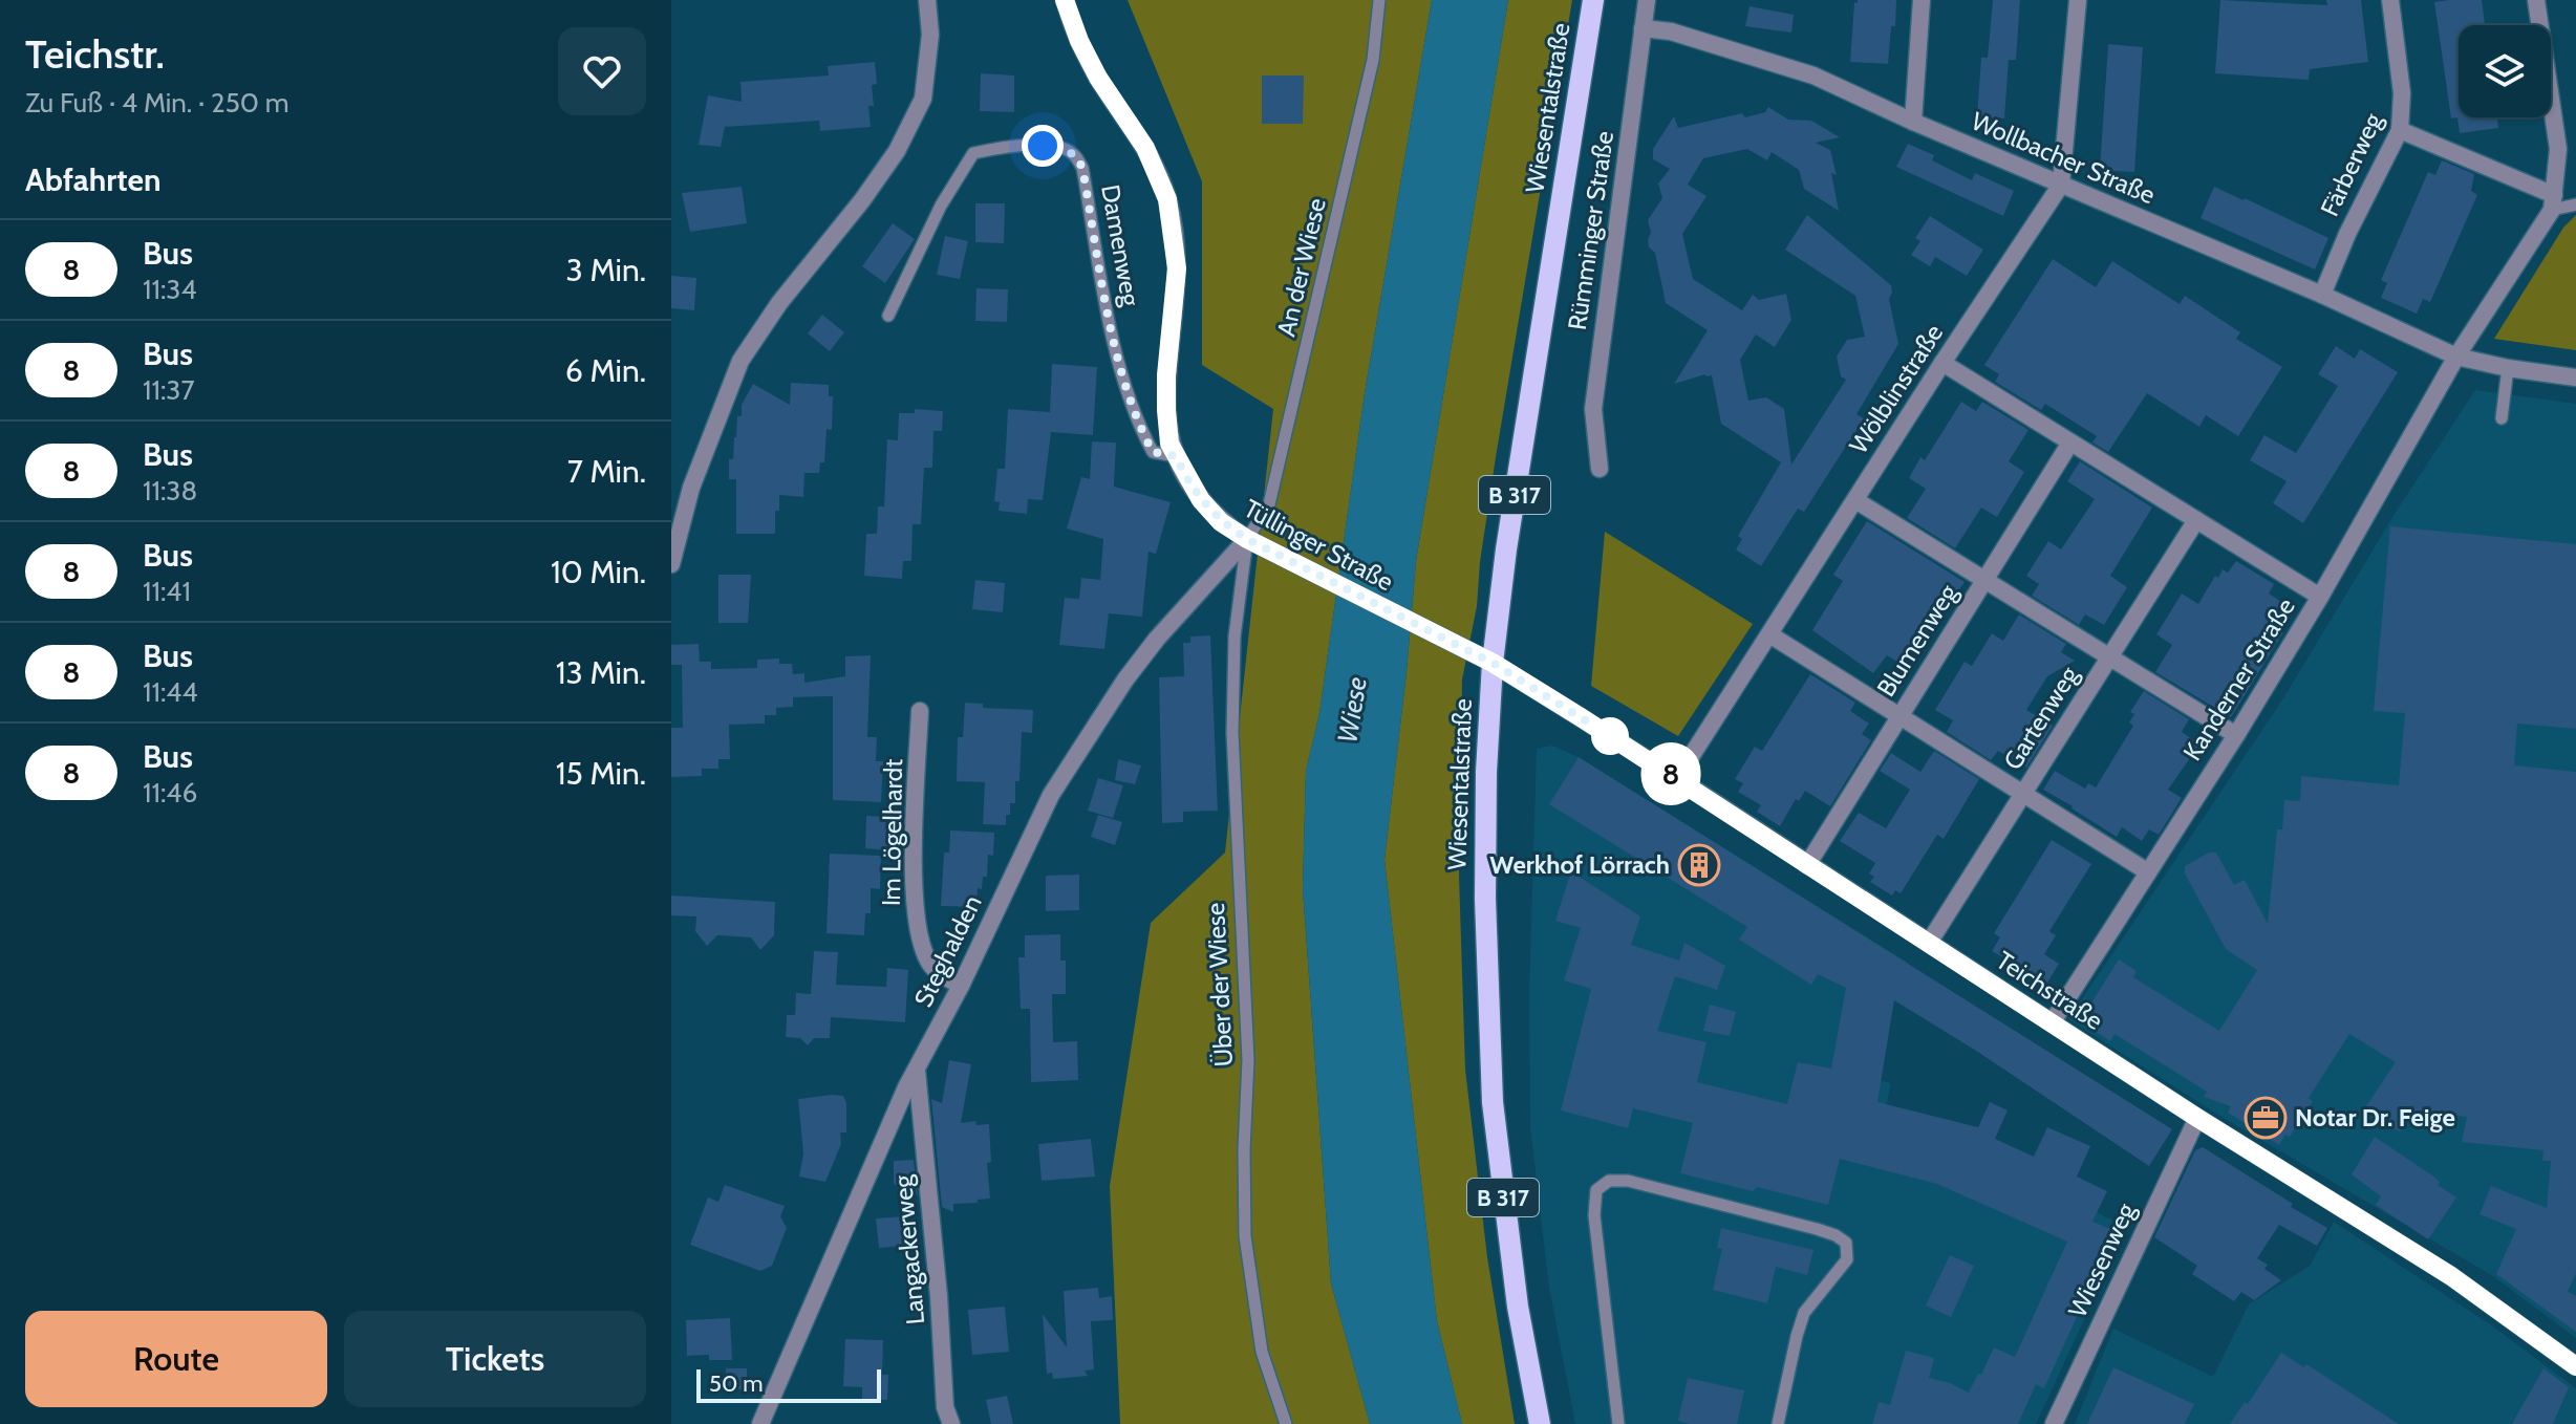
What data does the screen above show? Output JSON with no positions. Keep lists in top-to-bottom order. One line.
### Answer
{"streets":{"main road":["Wiesentalstraße","B 317"],"street":["Wollbacher Straße","Färberweg","Rümminger Straße","Wölblinstraße","Tüllinger Straße","Blumenweg","Kanderner Straße","Gartenweg","Im Lögelhardt","Steghalden","Teichstraße","Langackerweg","Wiesenweg"],"lane":["Damenweg","An der Wiese","Über der Wiese"]},"crossings":[["Wiesentalstraße","Tüllinger Straße"],["Wiesentalstraße","Teichstraße"],["Wollbacher Straße","Färberweg"],["Wollbacher Straße","Rümminger Straße"],["Wollbacher Straße","Wölblinstraße"],["Wollbacher Straße","Kanderner Straße"],["Damenweg","Tüllinger Straße"],["An der Wiese","Tüllinger Straße"],["An der Wiese","Steghalden"],["An der Wiese","Über der Wiese"],["Wölblinstraße","Teichstraße"],["Tüllinger Straße","Steghalden"],["Tüllinger Straße","Über der Wiese"],["Tüllinger Straße","Teichstraße"],["Blumenweg","Teichstraße"],["Kanderner Straße","Teichstraße"],["Gartenweg","Teichstraße"],["Im Lögelhardt","Steghalden"],["Steghalden","Über der Wiese"],["Steghalden","Langackerweg"],["Teichstraße","Wiesenweg"]],"water":["Wiese"],"places":{"building":["Werkhof Lörrach"],"office":["Notar Dr. Feige"]},"lines":["bus line 8"],"scale_bar":"50 m","page":{"heading":[["Teichstr.","Zu Fuß · 4 Min. · 250 m"],"Abfahrten"],"on_map":"8","list":[{"mark":"8","name":"Bus","note":"11:34","value":"3 Min."},{"mark":"8","name":"Bus","note":"11:37","value":"6 Min."},{"mark":"8","name":"Bus","note":"11:38","value":"7 Min."},{"mark":"8","name":"Bus","note":"11:41","value":"10 Min."},{"mark":"8","name":"Bus","note":"11:44","value":"13 Min."},{"mark":"8","name":"Bus","note":"11:46","value":"15 Min."}],"buttons":["Route","Tickets"],"scale":"50 m"}}
